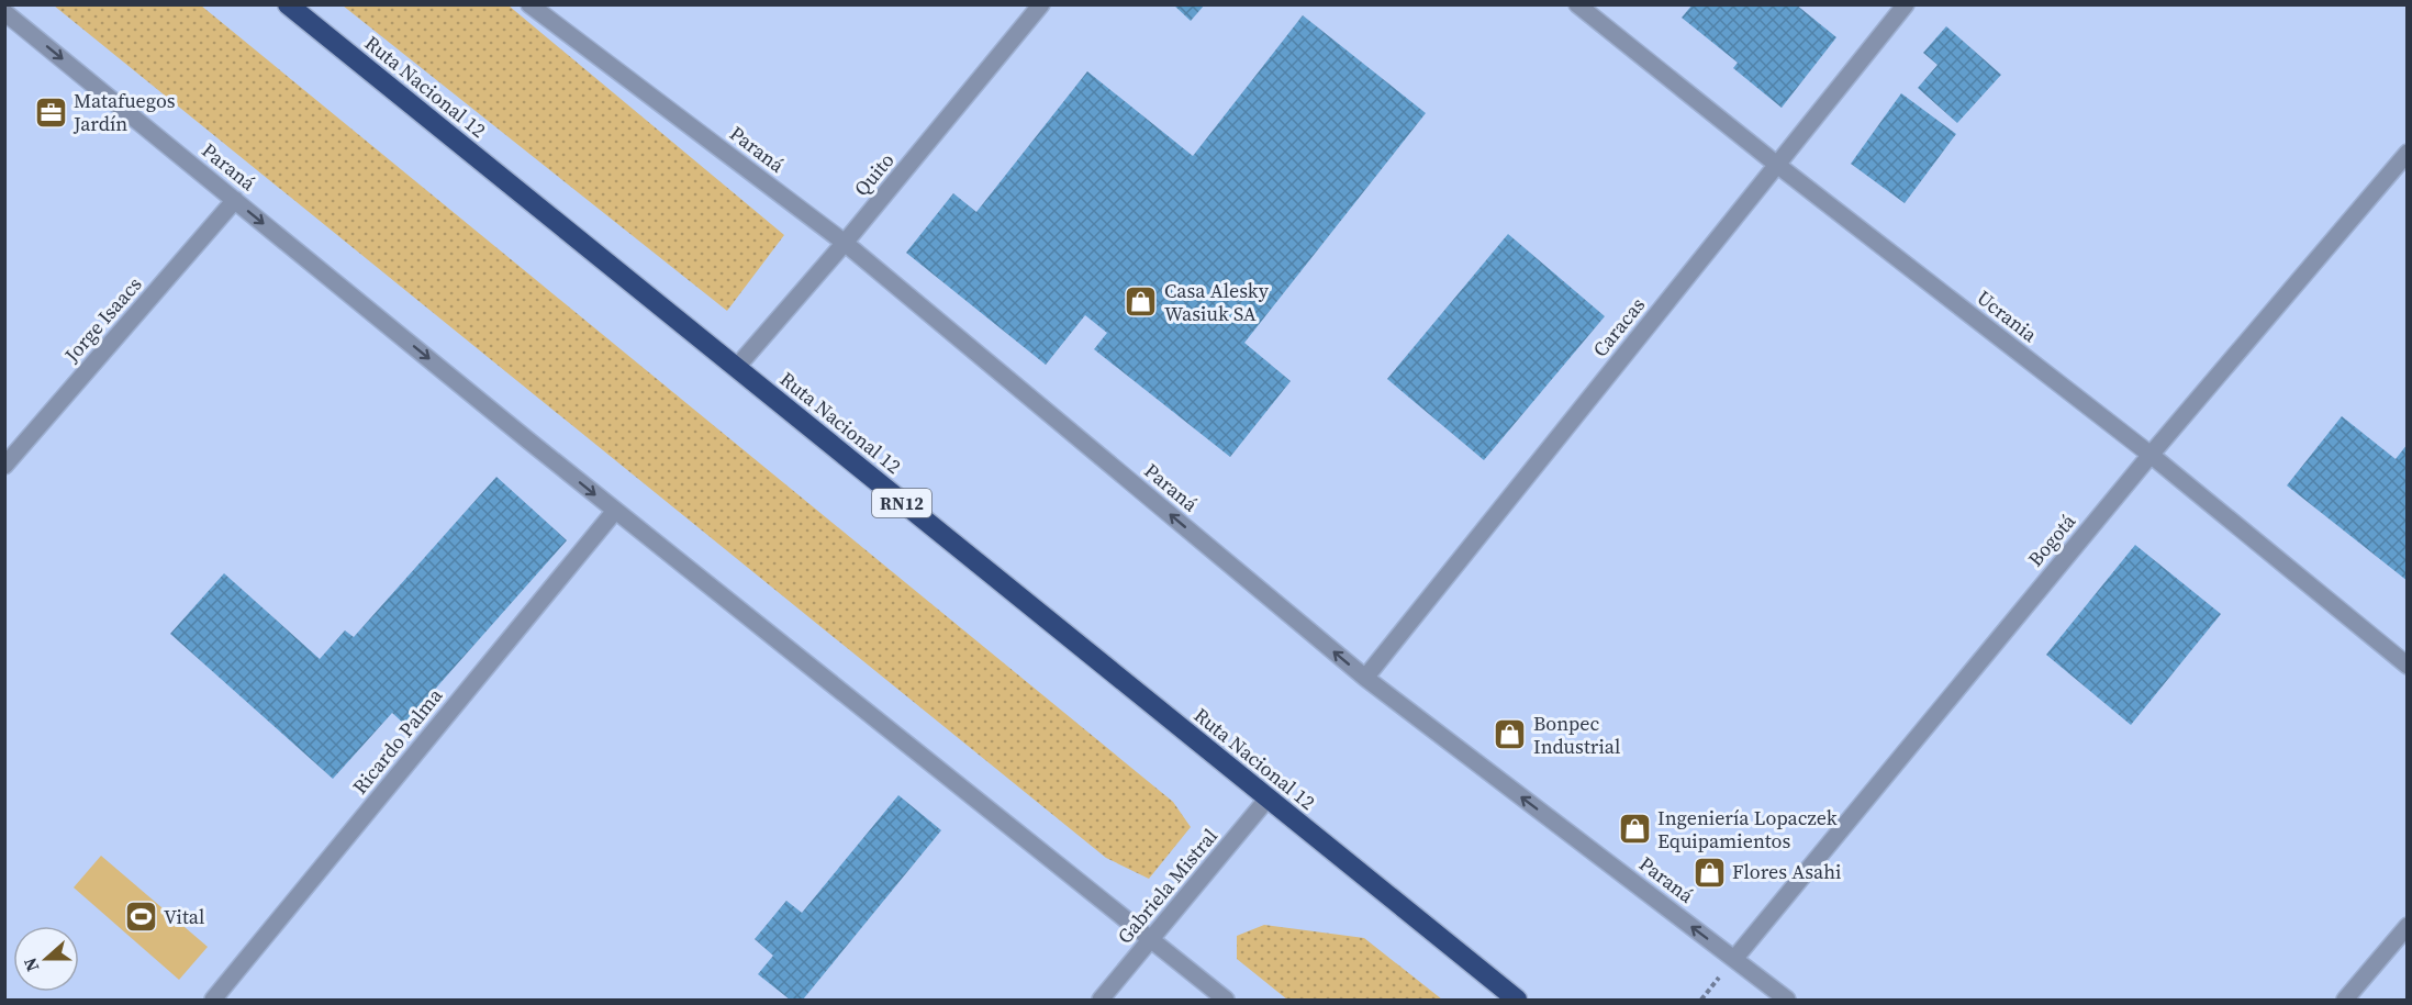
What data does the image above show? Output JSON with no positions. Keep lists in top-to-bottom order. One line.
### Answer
{"streets":{"highway":["Ruta Nacional 12","RN12"],"street":["Paraná","Quito","Ucrania","Jorge Isaacs","Caracas","Bogotá","Ricardo Palma","Gabriela Mistral"]},"crossings":[["Ruta Nacional 12","Quito"],["Ruta Nacional 12","Gabriela Mistral"],["Paraná","Quito"],["Paraná","Jorge Isaacs"],["Paraná","Caracas"],["Paraná","Bogotá"],["Paraná","Ricardo Palma"],["Paraná","Gabriela Mistral"],["Ucrania","Caracas"],["Ucrania","Bogotá"]],"places":{"office":["Matafuegos Jardín"],"shop":["Casa Alesky Wasiuk SA","Bonpec Industrial","Ingeniería Lopaczek Equipamientos","Flores Asahi"],"sports":["Vital"]},"north":"left"}
